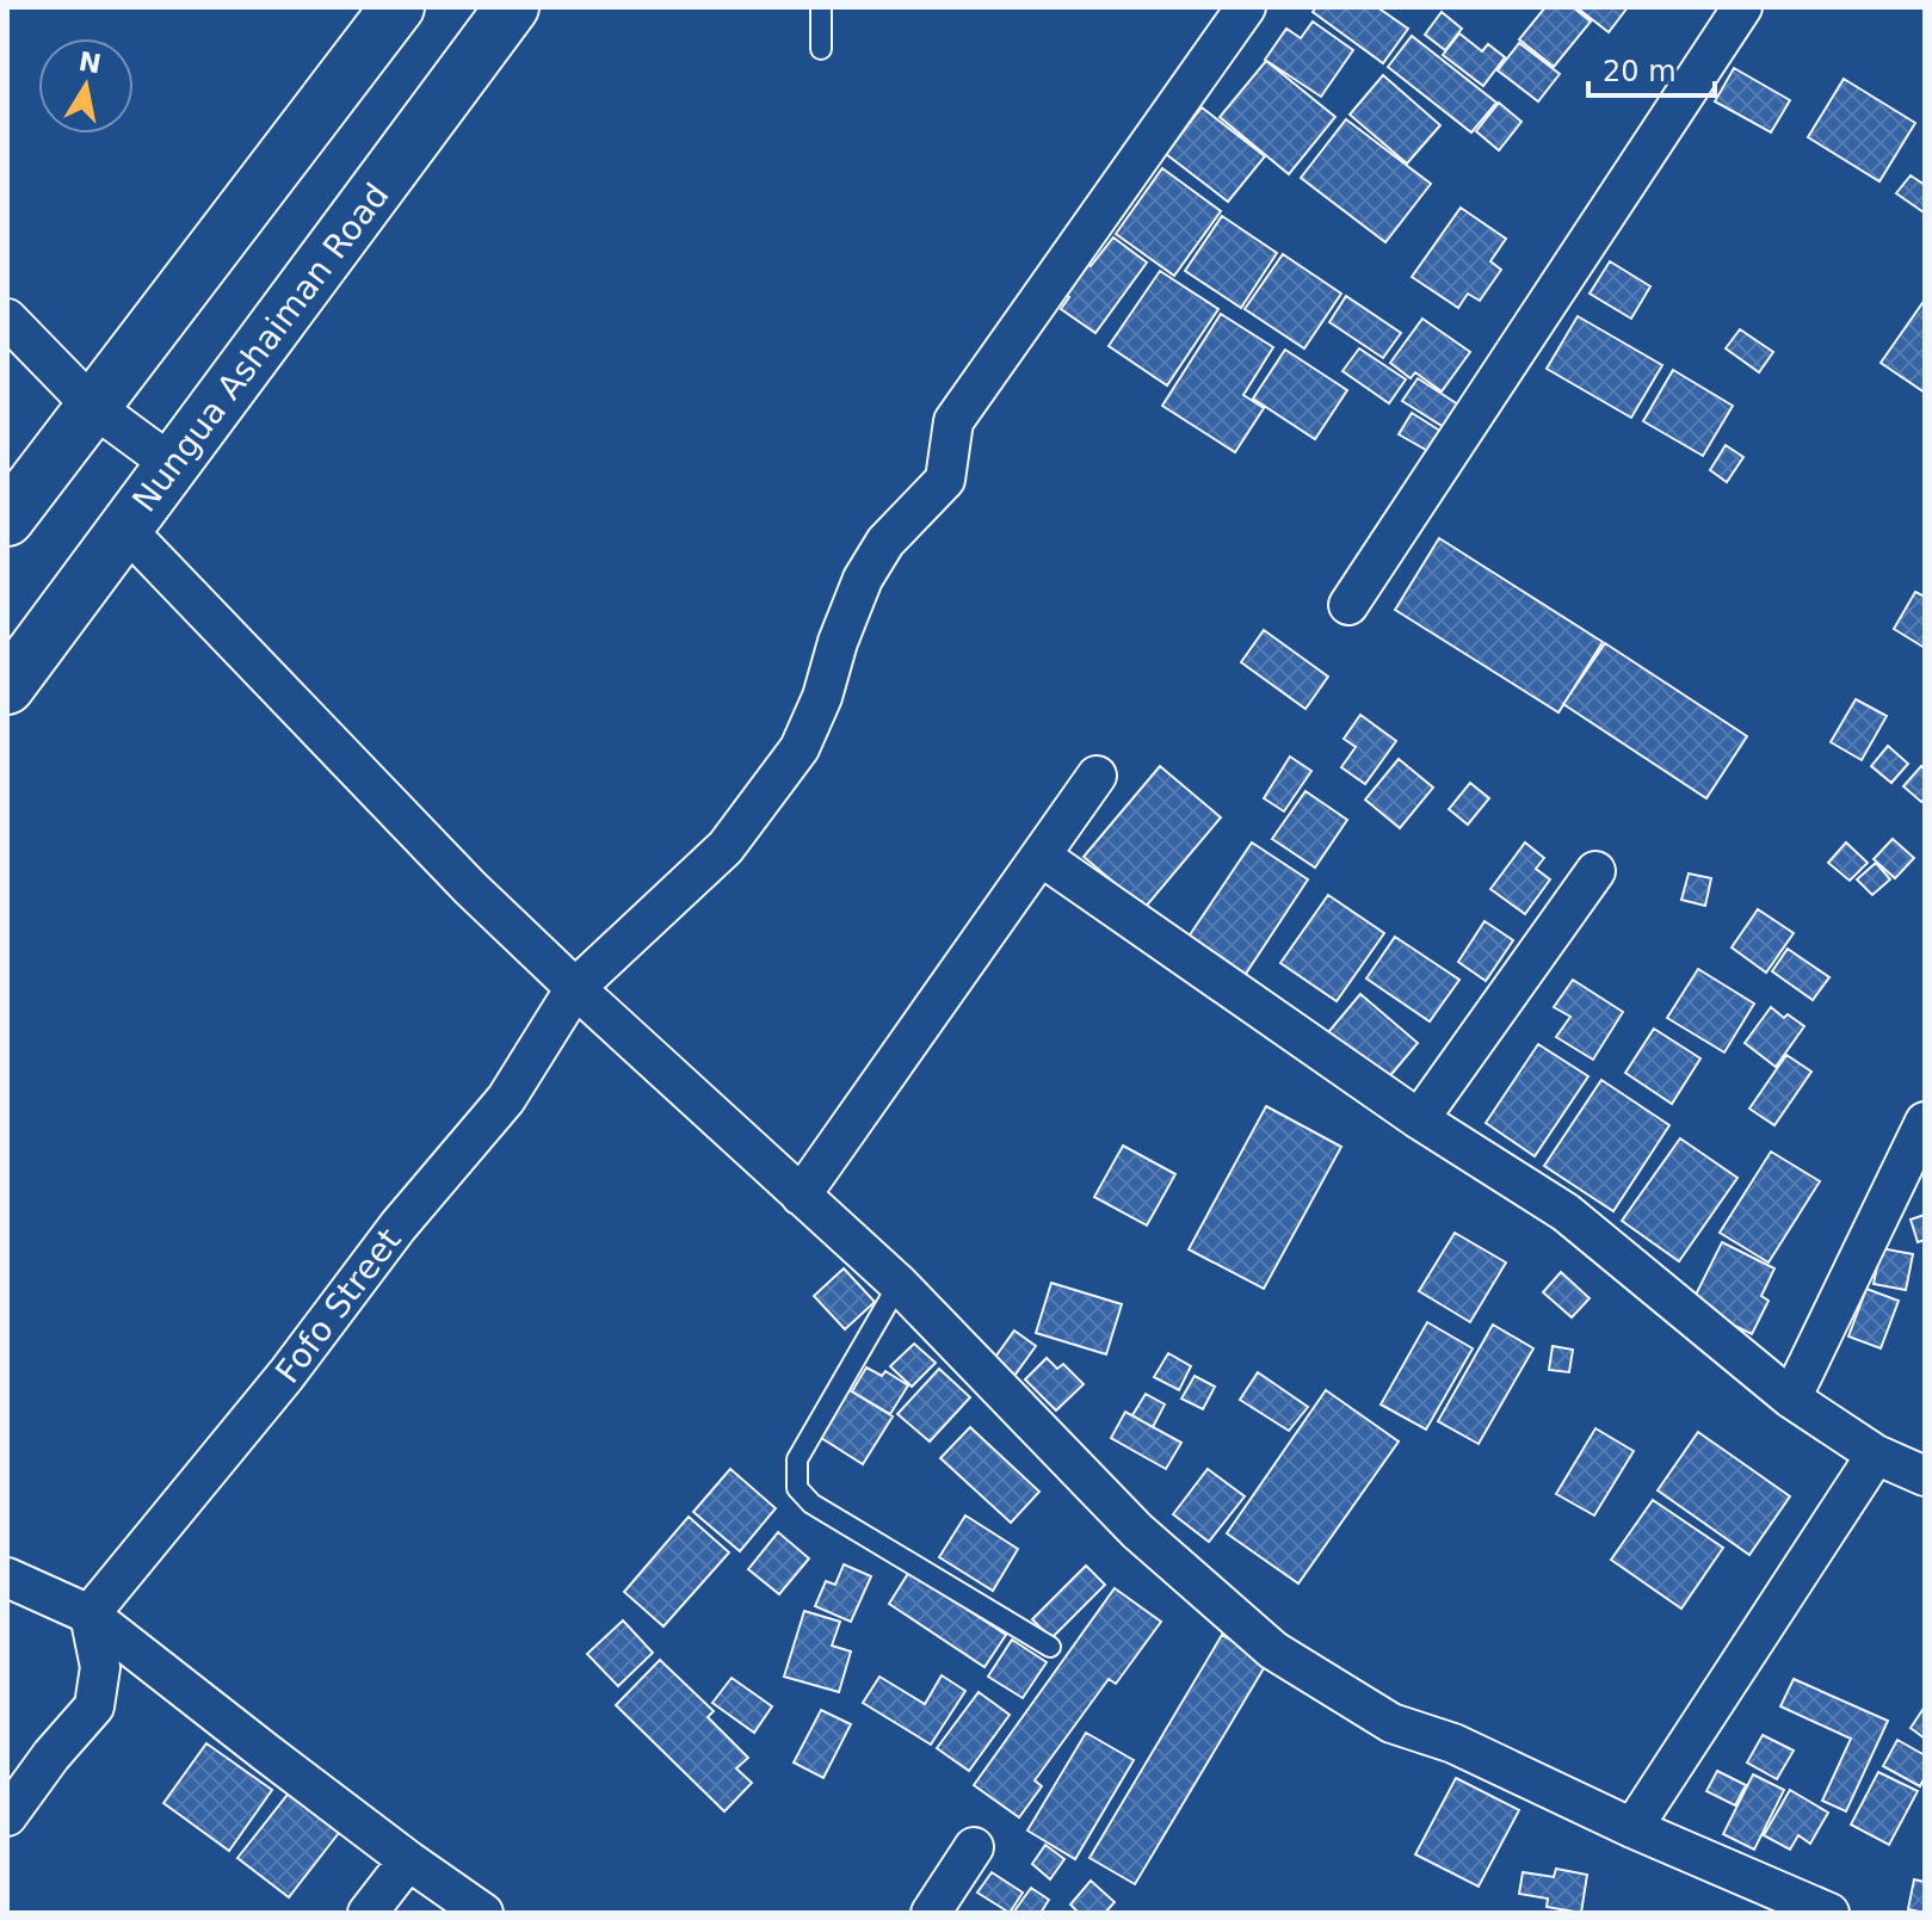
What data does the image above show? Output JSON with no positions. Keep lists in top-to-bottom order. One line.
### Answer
{"streets":{"main road":["Nungua Ashaiman Road"],"street":["Fofo Street"]},"scale_bar":"20 m","north":"top"}
